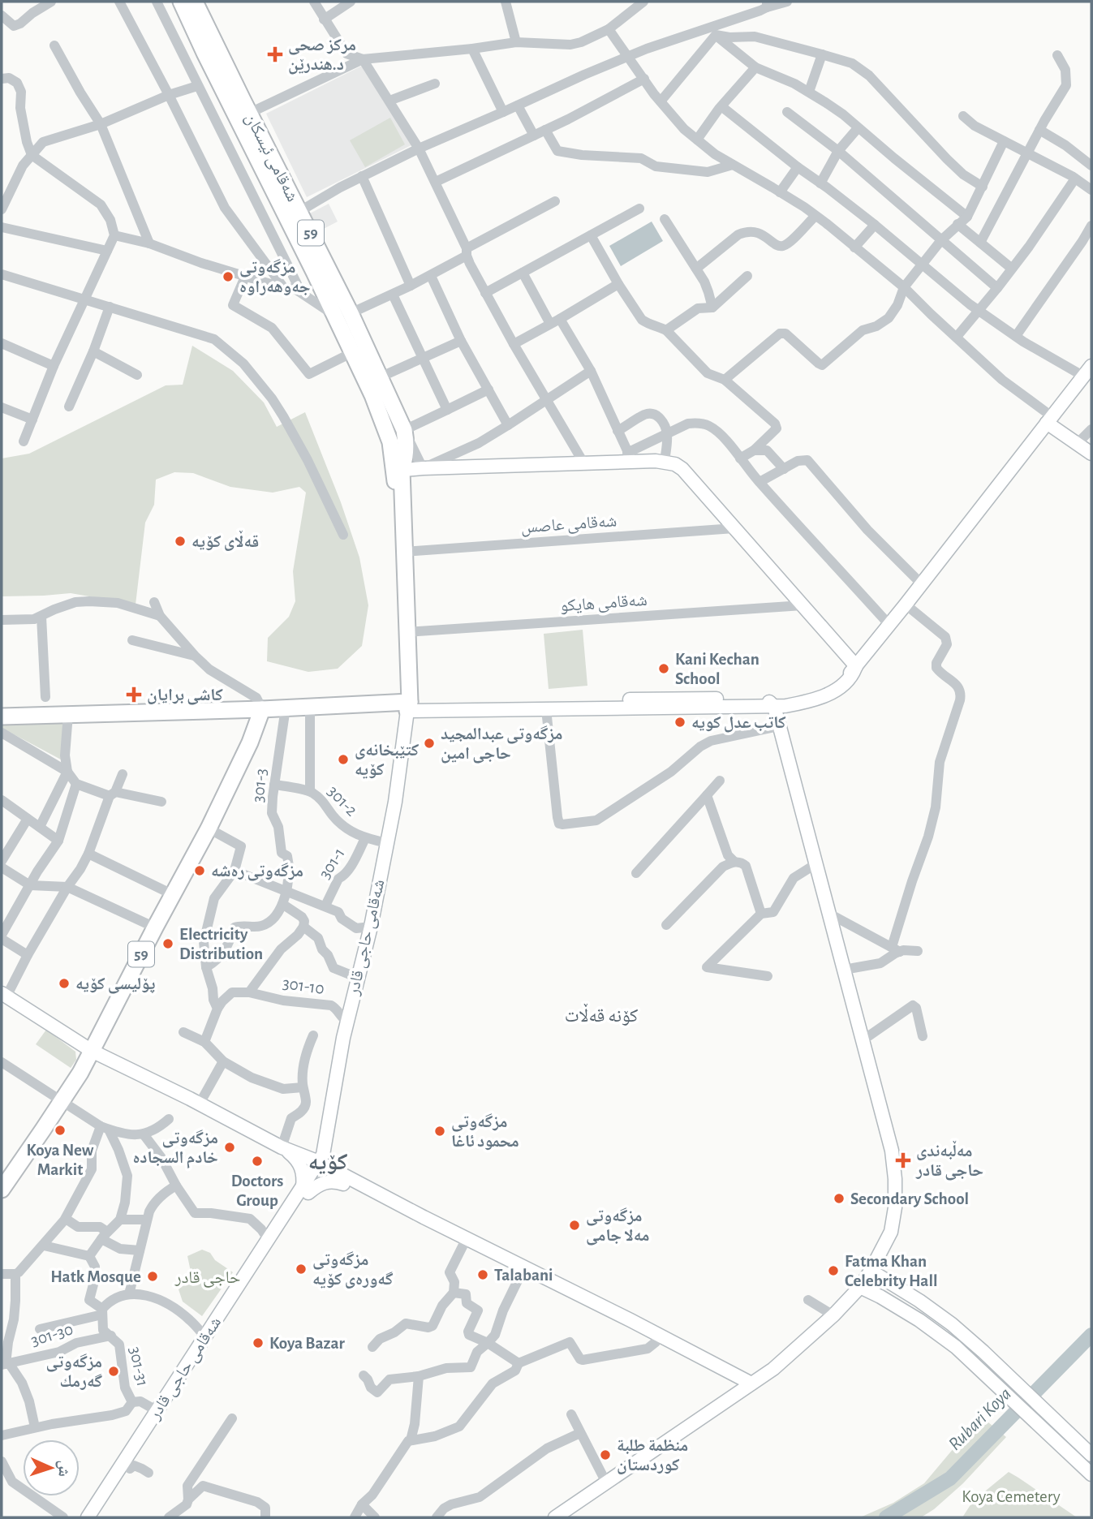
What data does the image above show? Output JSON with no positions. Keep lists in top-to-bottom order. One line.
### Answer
{"streets":{"main road":["شەقامی ئیسکان","59"],"street":["شه‌قامی عاصس","شه‌قامی هایكو","301-3","301-2","301-1","شەقامی حاجی قادر","301-10","301-30","301-31"]},"crossings":[["شەقامی ئیسکان","59"],["59","شه‌قامی عاصس"],["59","شه‌قامی هایكو"],["59","شەقامی حاجی قادر"],["301-3","301-2"],["301-2","301-1"],["301-2","شەقامی حاجی قادر"],["شەقامی حاجی قادر","301-10"],["301-30","301-31"]],"districts":["کۆنە قەڵات","کۆیە"],"water":["Rubari Koya"],"parks":["حاجی قادر","Koya Cemetery"],"places":{"health":["مرکز صحی د.هندرێن","كاشی برایان","مەڵبەندی حاجی قادر"],"other":["مزگه‌وتی جه‌وهه‌راوه","قەڵای کۆیە","Kani Kechan School","كاتب عدل كويه","مزگه‌وتی عبدالمجید حاجی امین","كتێبخانه‌ی كۆیه‌","مزگەوتی رەشە","Electricity Distribution","پۆلیسی كۆیه‌","Koya New Markit","مزگه‌وتی محمود ئاغا","مزگه‌وتی خادم السجاده","Doctors Group","Secondary School","مزگه‌وتی مه‌لا جامی","مزگه‌وتی گه‌وره‌ی كۆیه","Fatma Khan Celebrity Hall","Talabani","Hatk Mosque","Koya Bazar","مزگه‌وتی گه‌رمك","منظمة طلبة كوردستان"]},"north":"right"}
